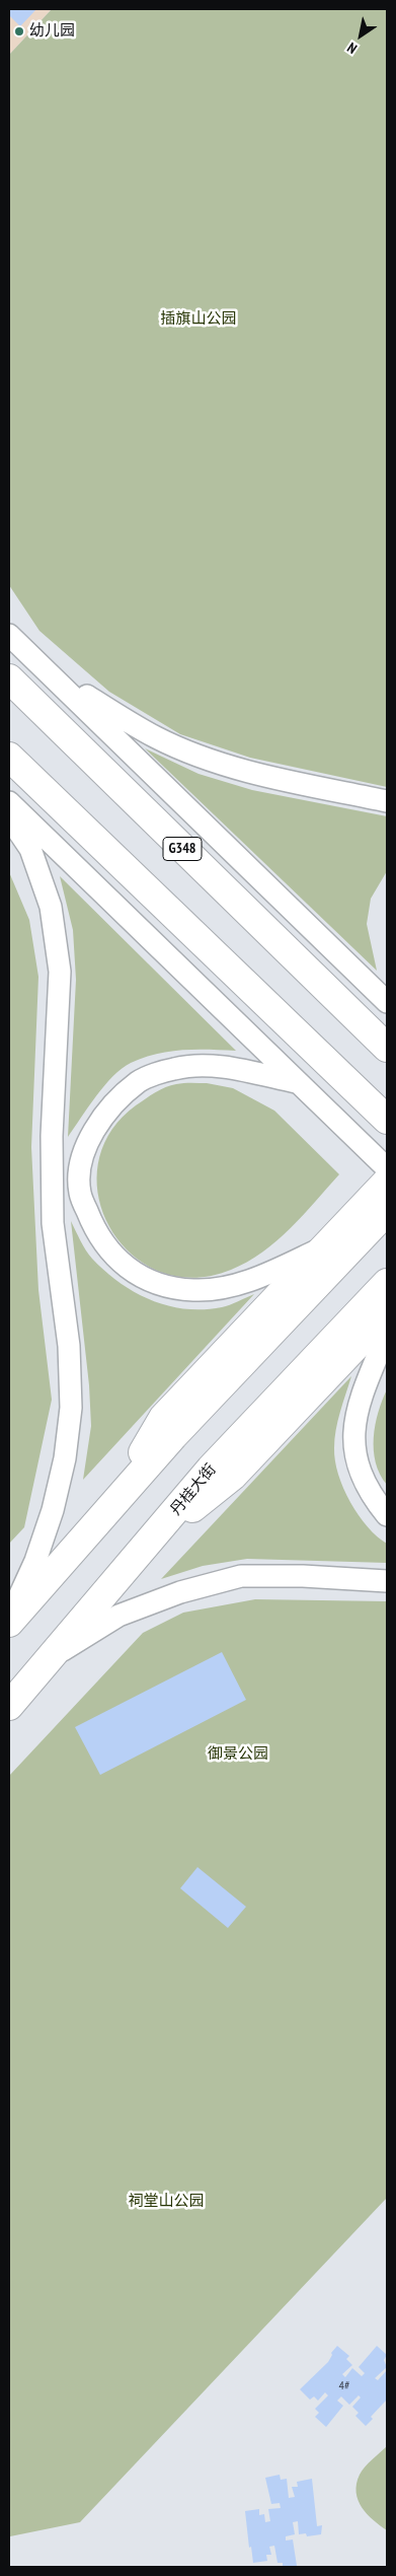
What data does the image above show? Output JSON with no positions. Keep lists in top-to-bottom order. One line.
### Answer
{"streets":{"main road":["G348","丹桂大街"]},"parks":["插旗山公园","御景公园","祠堂山公园"],"places":["幼儿园"],"house_numbers":["4#"],"north":"bottom left"}
